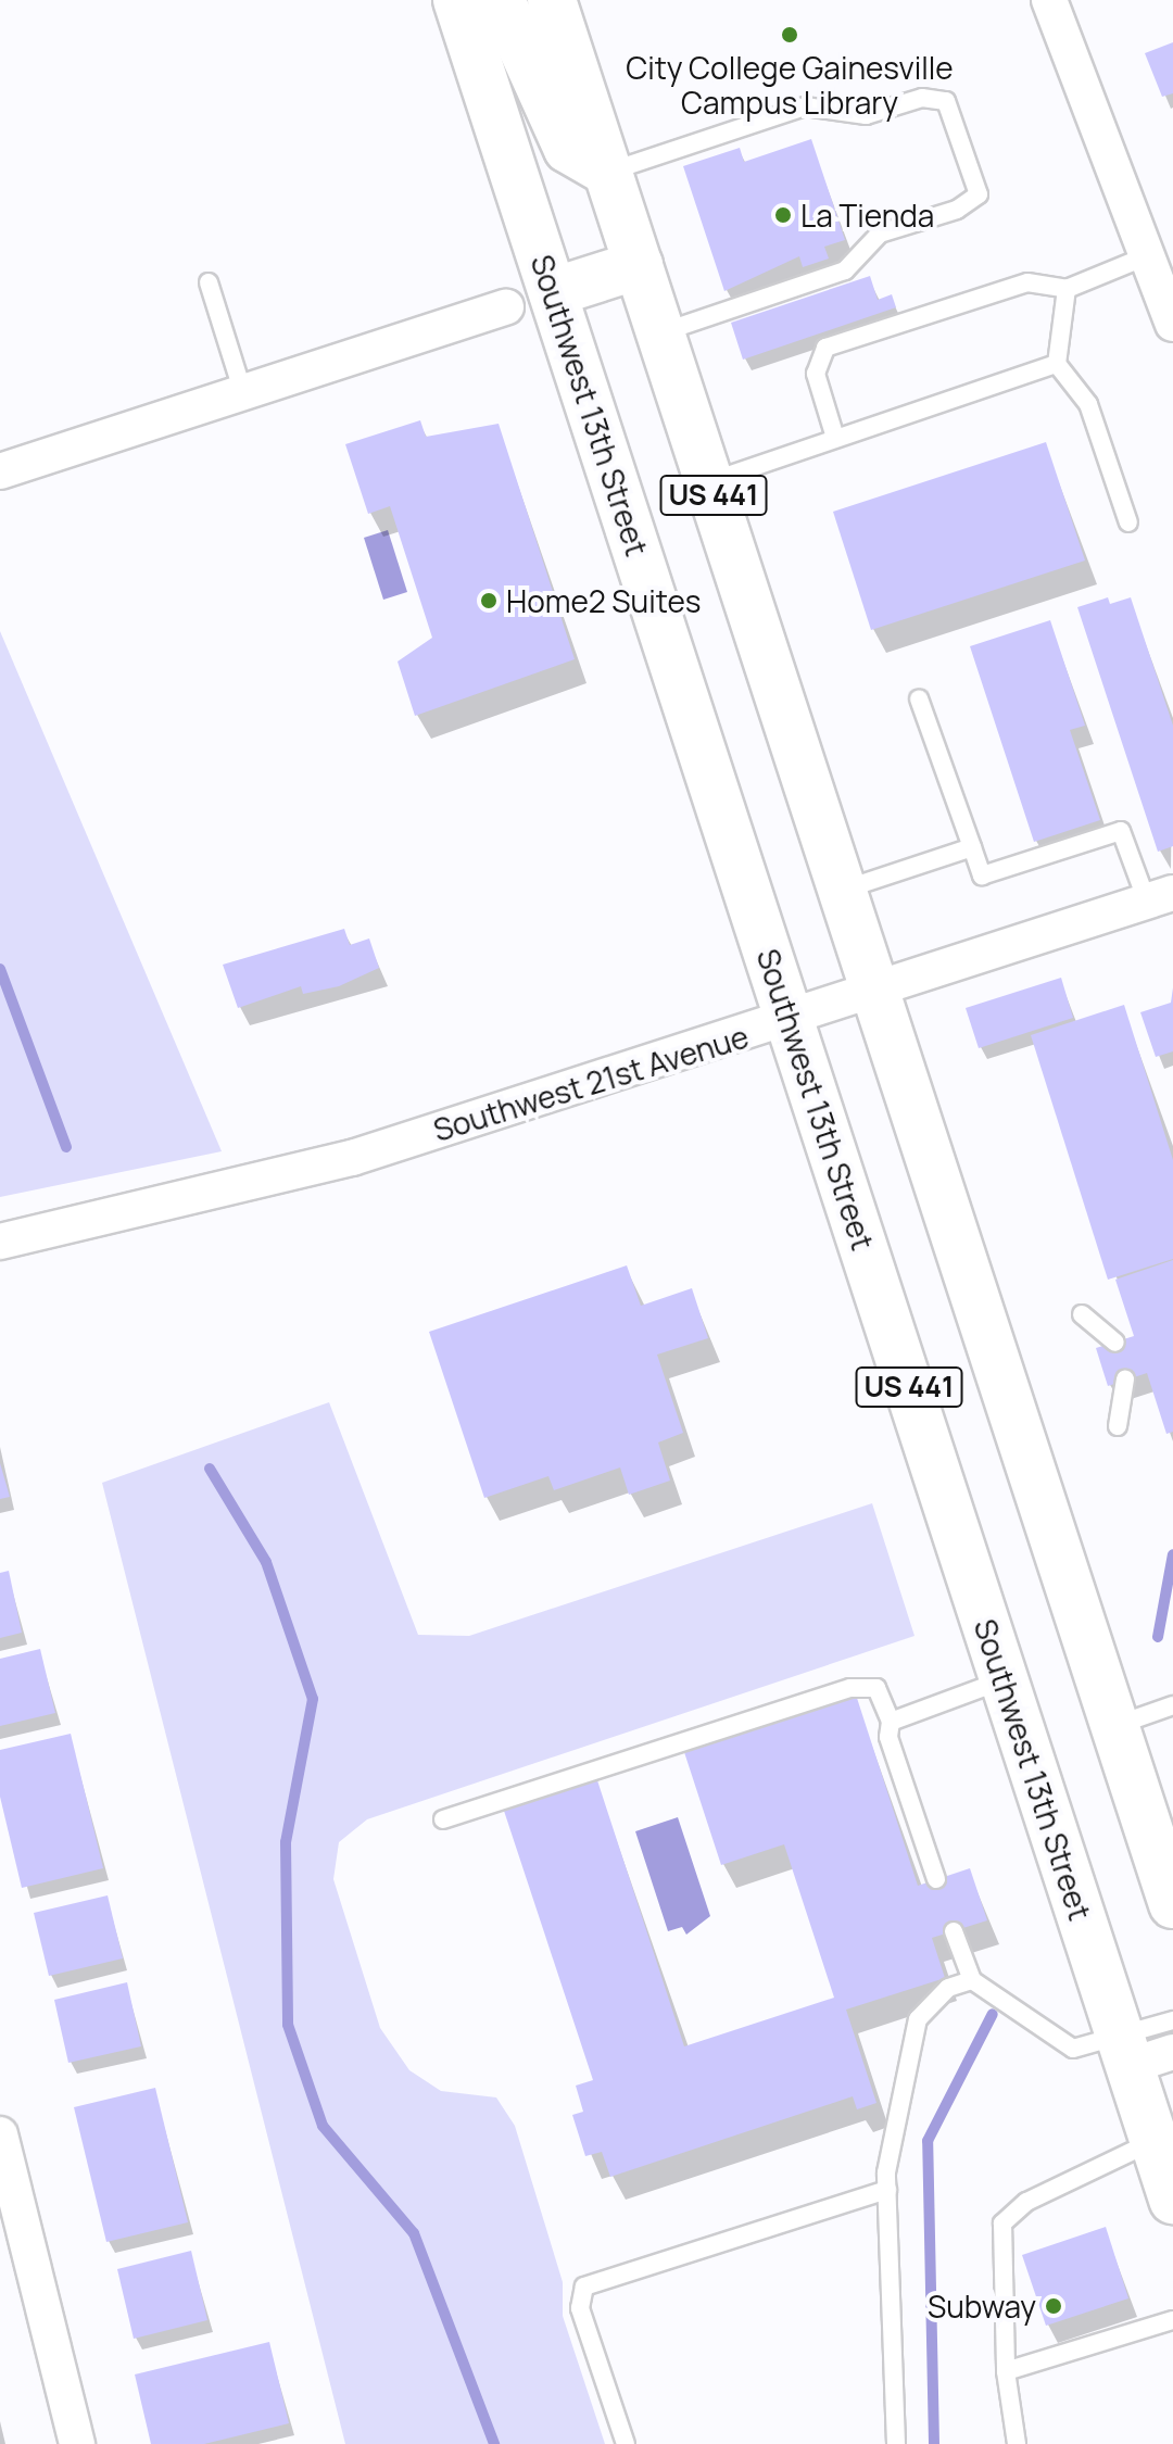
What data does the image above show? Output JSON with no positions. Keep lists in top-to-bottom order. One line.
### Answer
{"streets":{"main road":["Southwest 13th Street","US 441"],"street":["Southwest 21st Avenue"]},"crossings":[["Southwest 13th Street","Southwest 21st Avenue"],["US 441","Southwest 21st Avenue"]],"places":["City College Gainesville Campus Library","La Tienda","Home2 Suites","Subway"]}
